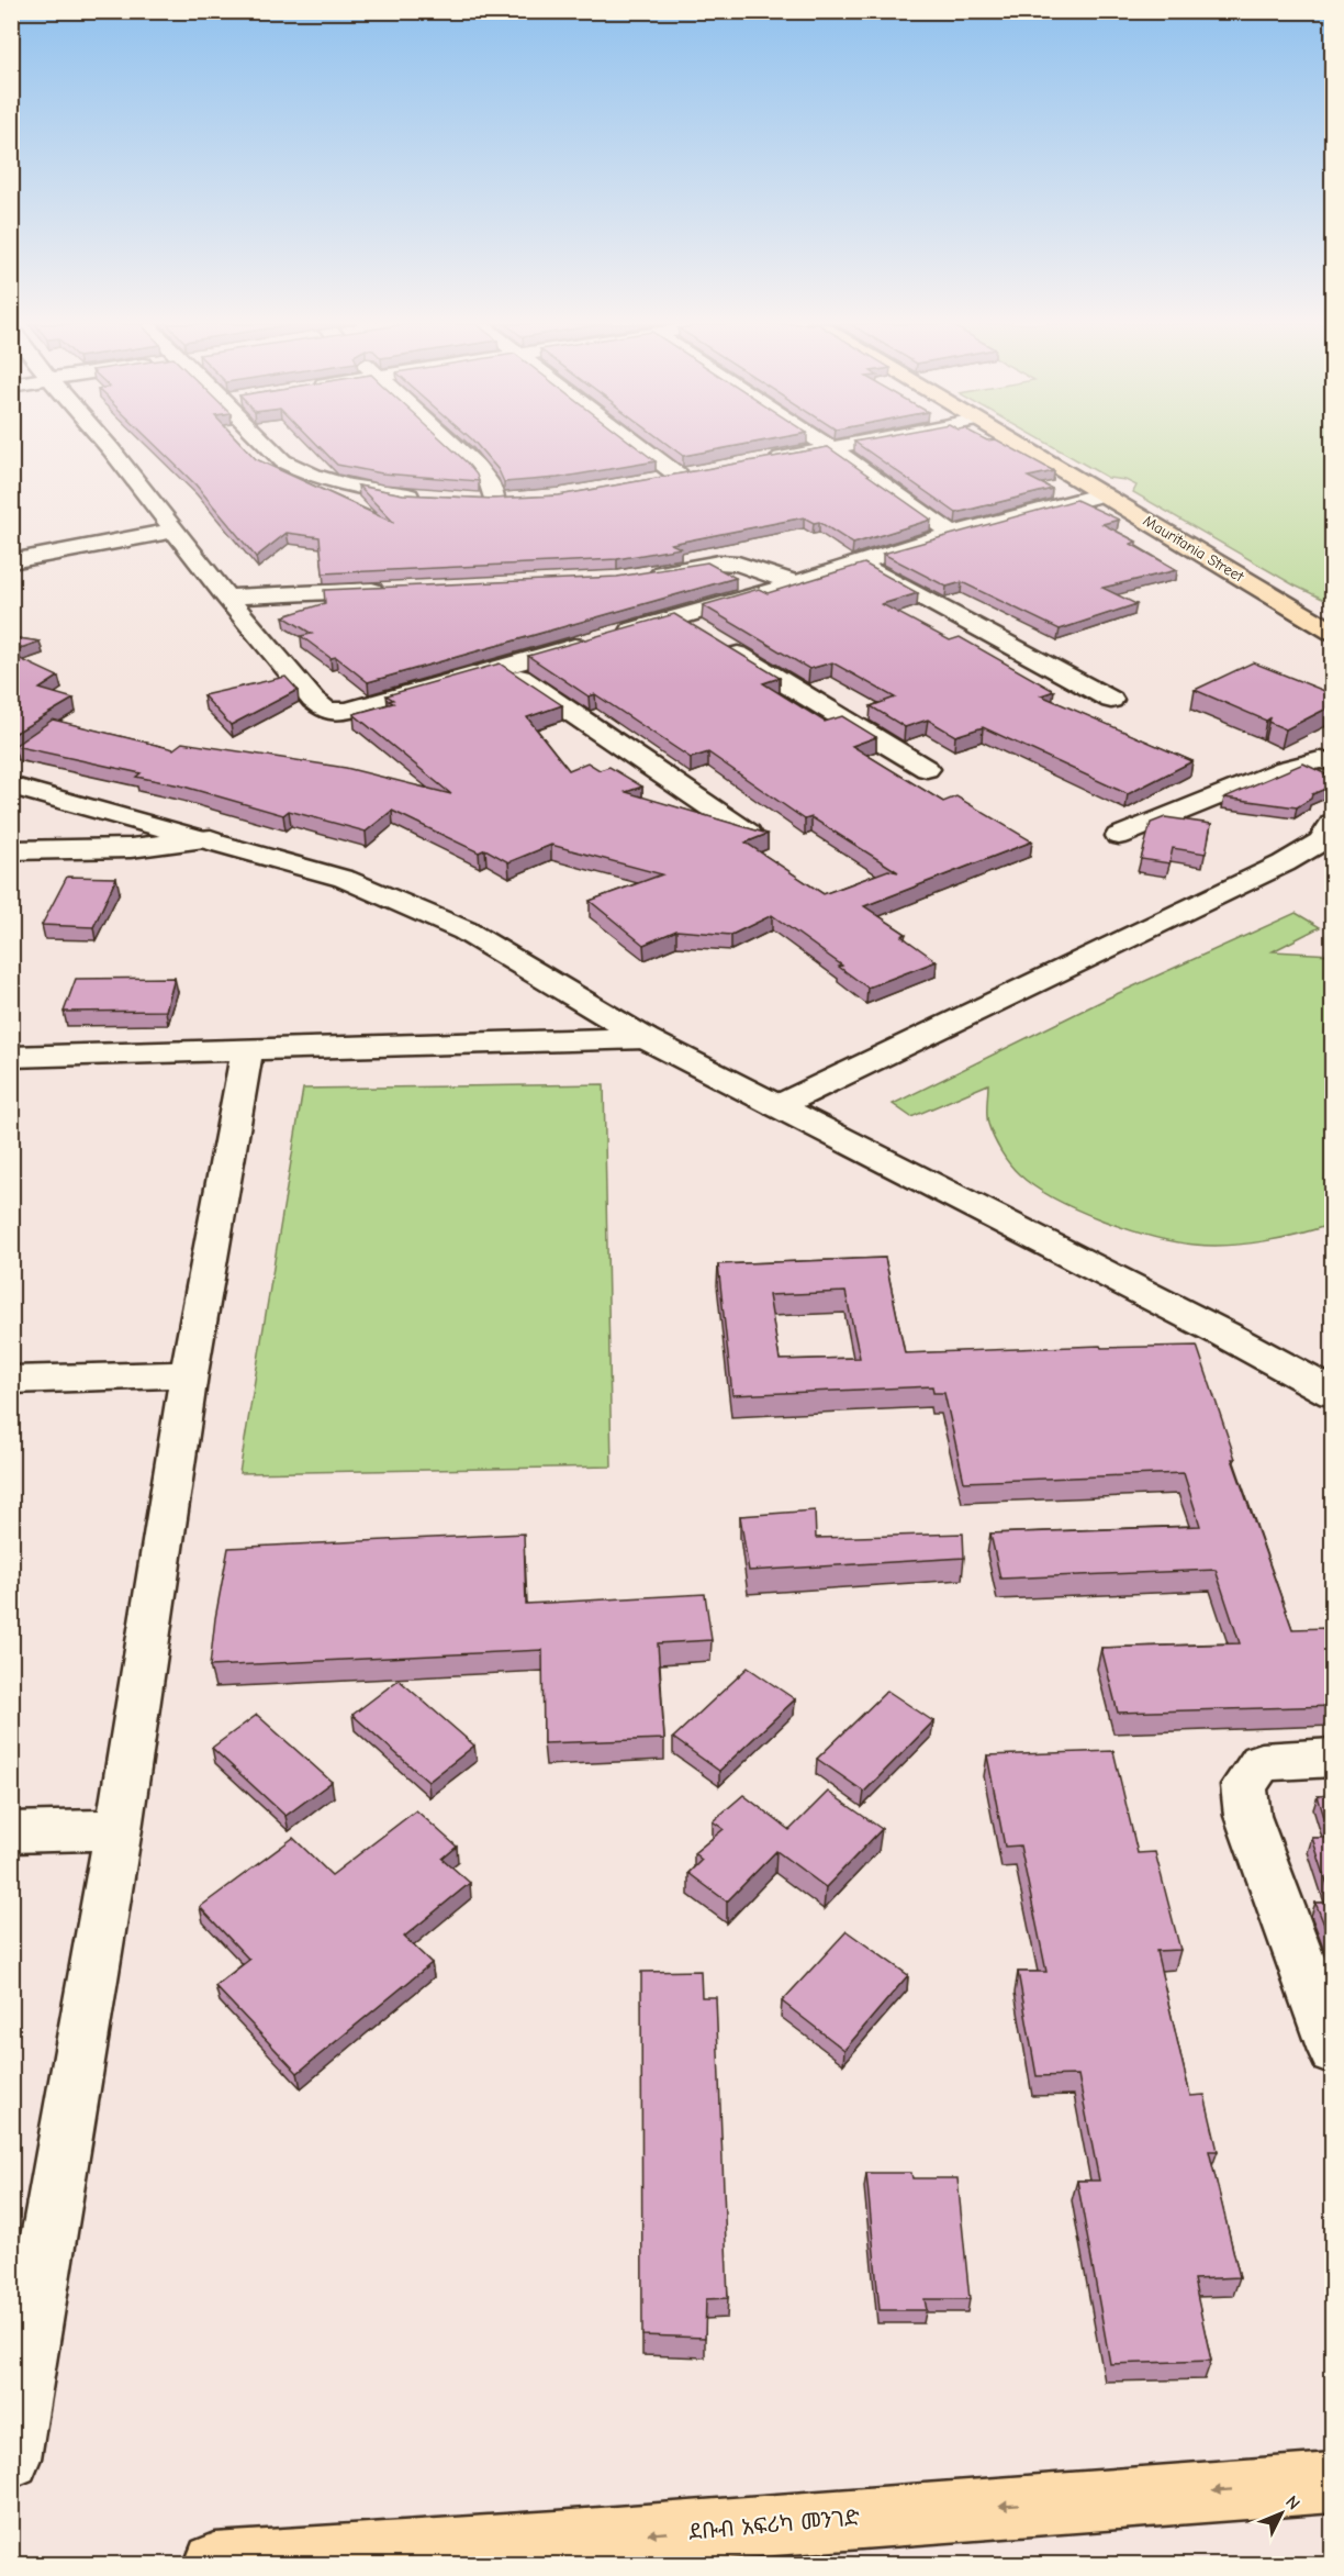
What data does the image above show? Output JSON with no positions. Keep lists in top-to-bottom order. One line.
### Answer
{"streets":{"main road":["Mauritania Street","ደቡብ አፍሪካ መንገድ"]},"one_way":["ደቡብ አፍሪካ መንገድ"],"north":"top right"}
